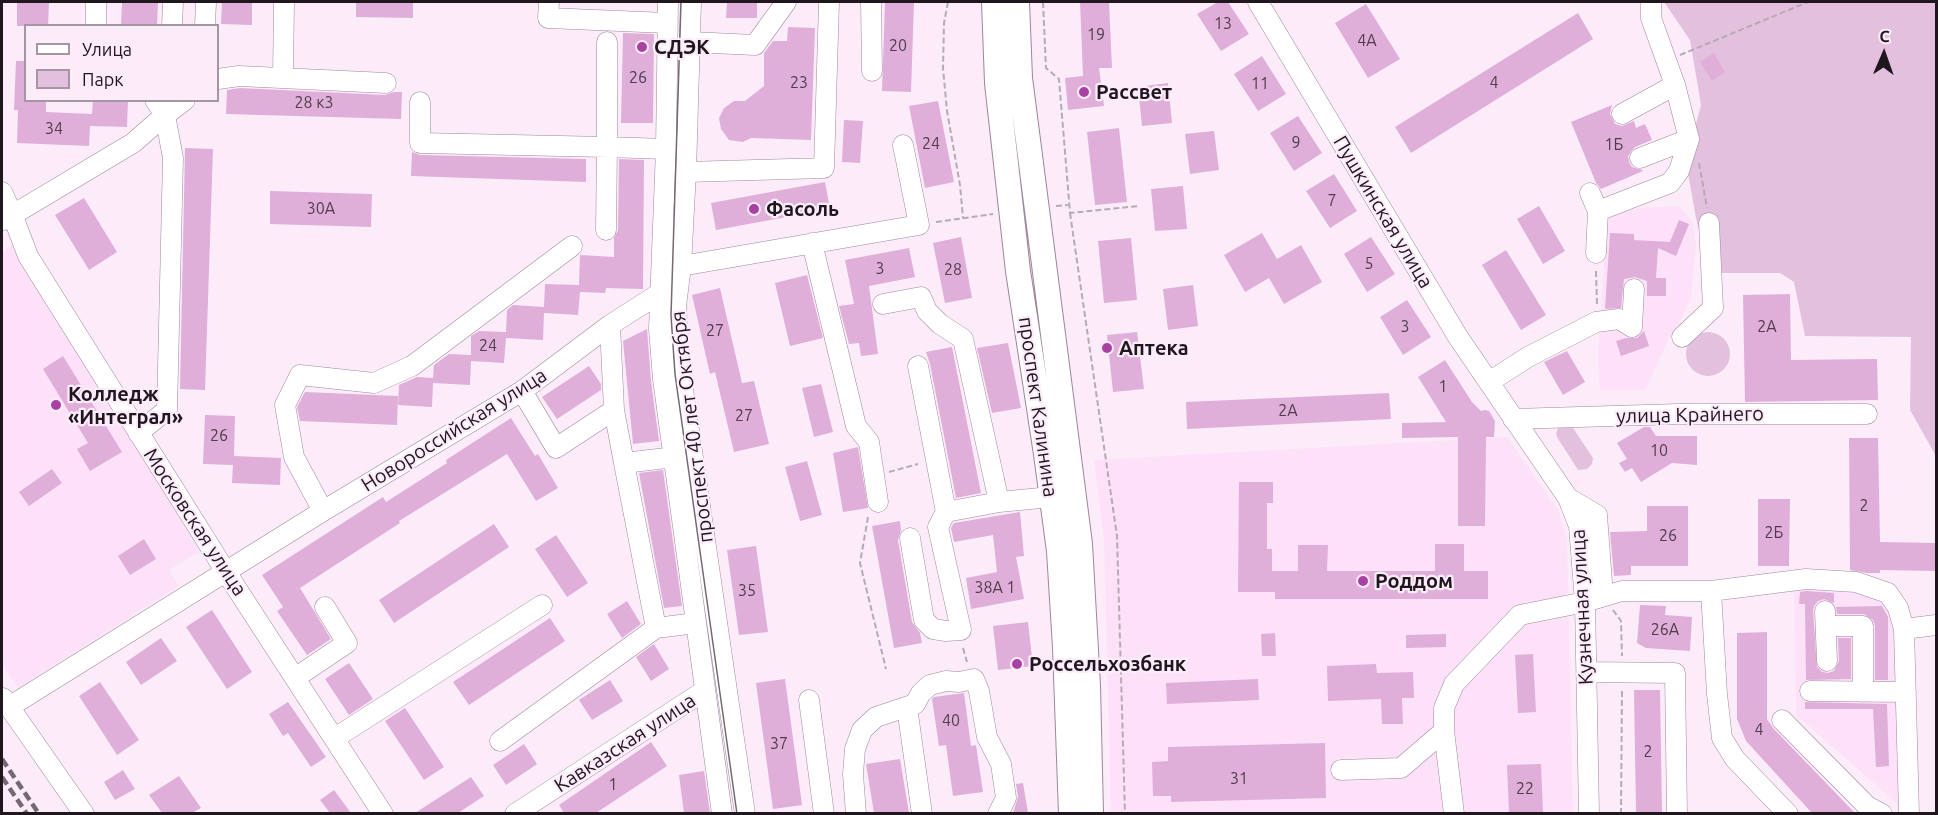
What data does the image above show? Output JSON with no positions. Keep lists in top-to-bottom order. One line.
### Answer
{"streets":{"main road":["проспект Калинина"],"street":["Пушкинская улица","улица Крайнего","проспект 40 лет Октября","Новороссийская улица","Московская улица","Кузнечная улица","Кавказская улица"]},"crossings":[["Пушкинская улица","улица Крайнего"],["Пушкинская улица","Кузнечная улица"],["улица Крайнего","Кузнечная улица"],["проспект 40 лет Октября","Новороссийская улица"],["проспект 40 лет Октября","Кавказская улица"],["Новороссийская улица","Московская улица"]],"places":["СДЭК","Рассвет","Фасоль","Аптека","Колледж «Интеграл»","Роддом","Россельхозбанк"],"house_numbers":["13","19","4А","20","26","23","4","11","28 к3","34","9","24","1Б","7","30А","5","3","28","3","2А","27","24","1","2А","27","26","10","2","2Б","26","38А 1","35","26А","40","4","37","2","31","1","22"],"legend":["Улица","Парк"],"north":"top"}
